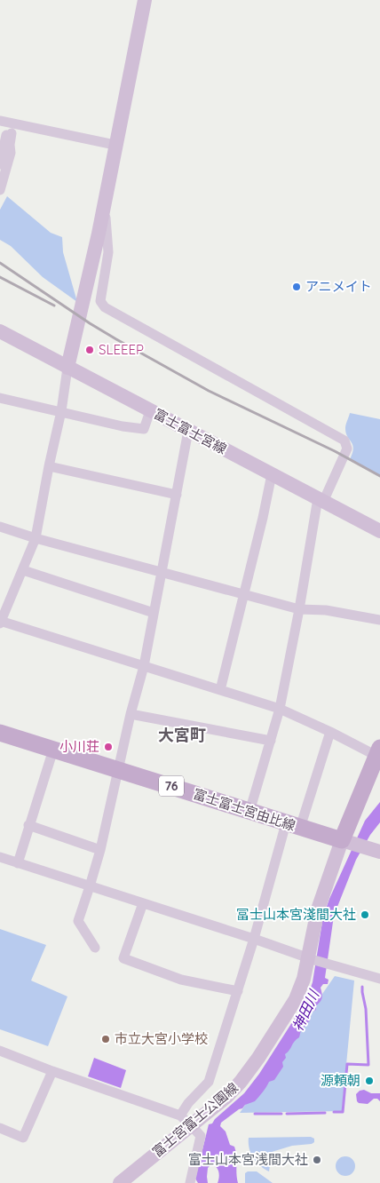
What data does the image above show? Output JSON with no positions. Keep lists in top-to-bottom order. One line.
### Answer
{"streets":{"main road":["富士富士宮線","76","富士富士宮由比線","富士宮富士公園線"]},"crossings":[["富士富士宮由比線","富士宮富士公園線"]],"districts":["大宮町"],"water":["神田川"],"places":["アニメイト","SLEEEP","小川荘","冨士山本宮淺間大社","市立大宮小学校","源頼朝","富士山本宮浅間大社"]}
